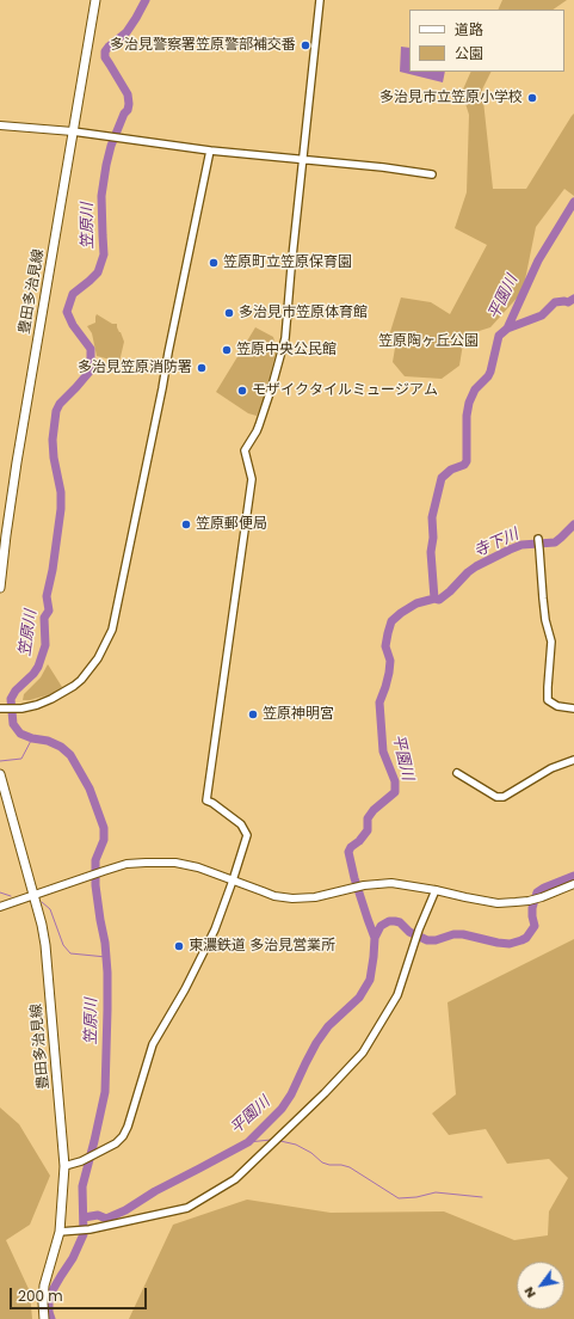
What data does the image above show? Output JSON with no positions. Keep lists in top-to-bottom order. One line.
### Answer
{"streets":{"main road":["豊田多治見線"]},"water":["笠原川","平園川","寺下川"],"parks":["笠原陶ヶ丘公園"],"places":["多治見警察署笠原警部補交番","多治見市立笠原小学校","笠原町立笠原保育園","多治見市笠原体育館","笠原中央公民館","多治見笠原消防署","モザイクタイルミュージアム","笠原郵便局","笠原神明宮","東濃鉄道 多治見営業所"],"legend":["道路","公園"],"scale_bar":"200 m","north":"bottom left"}
